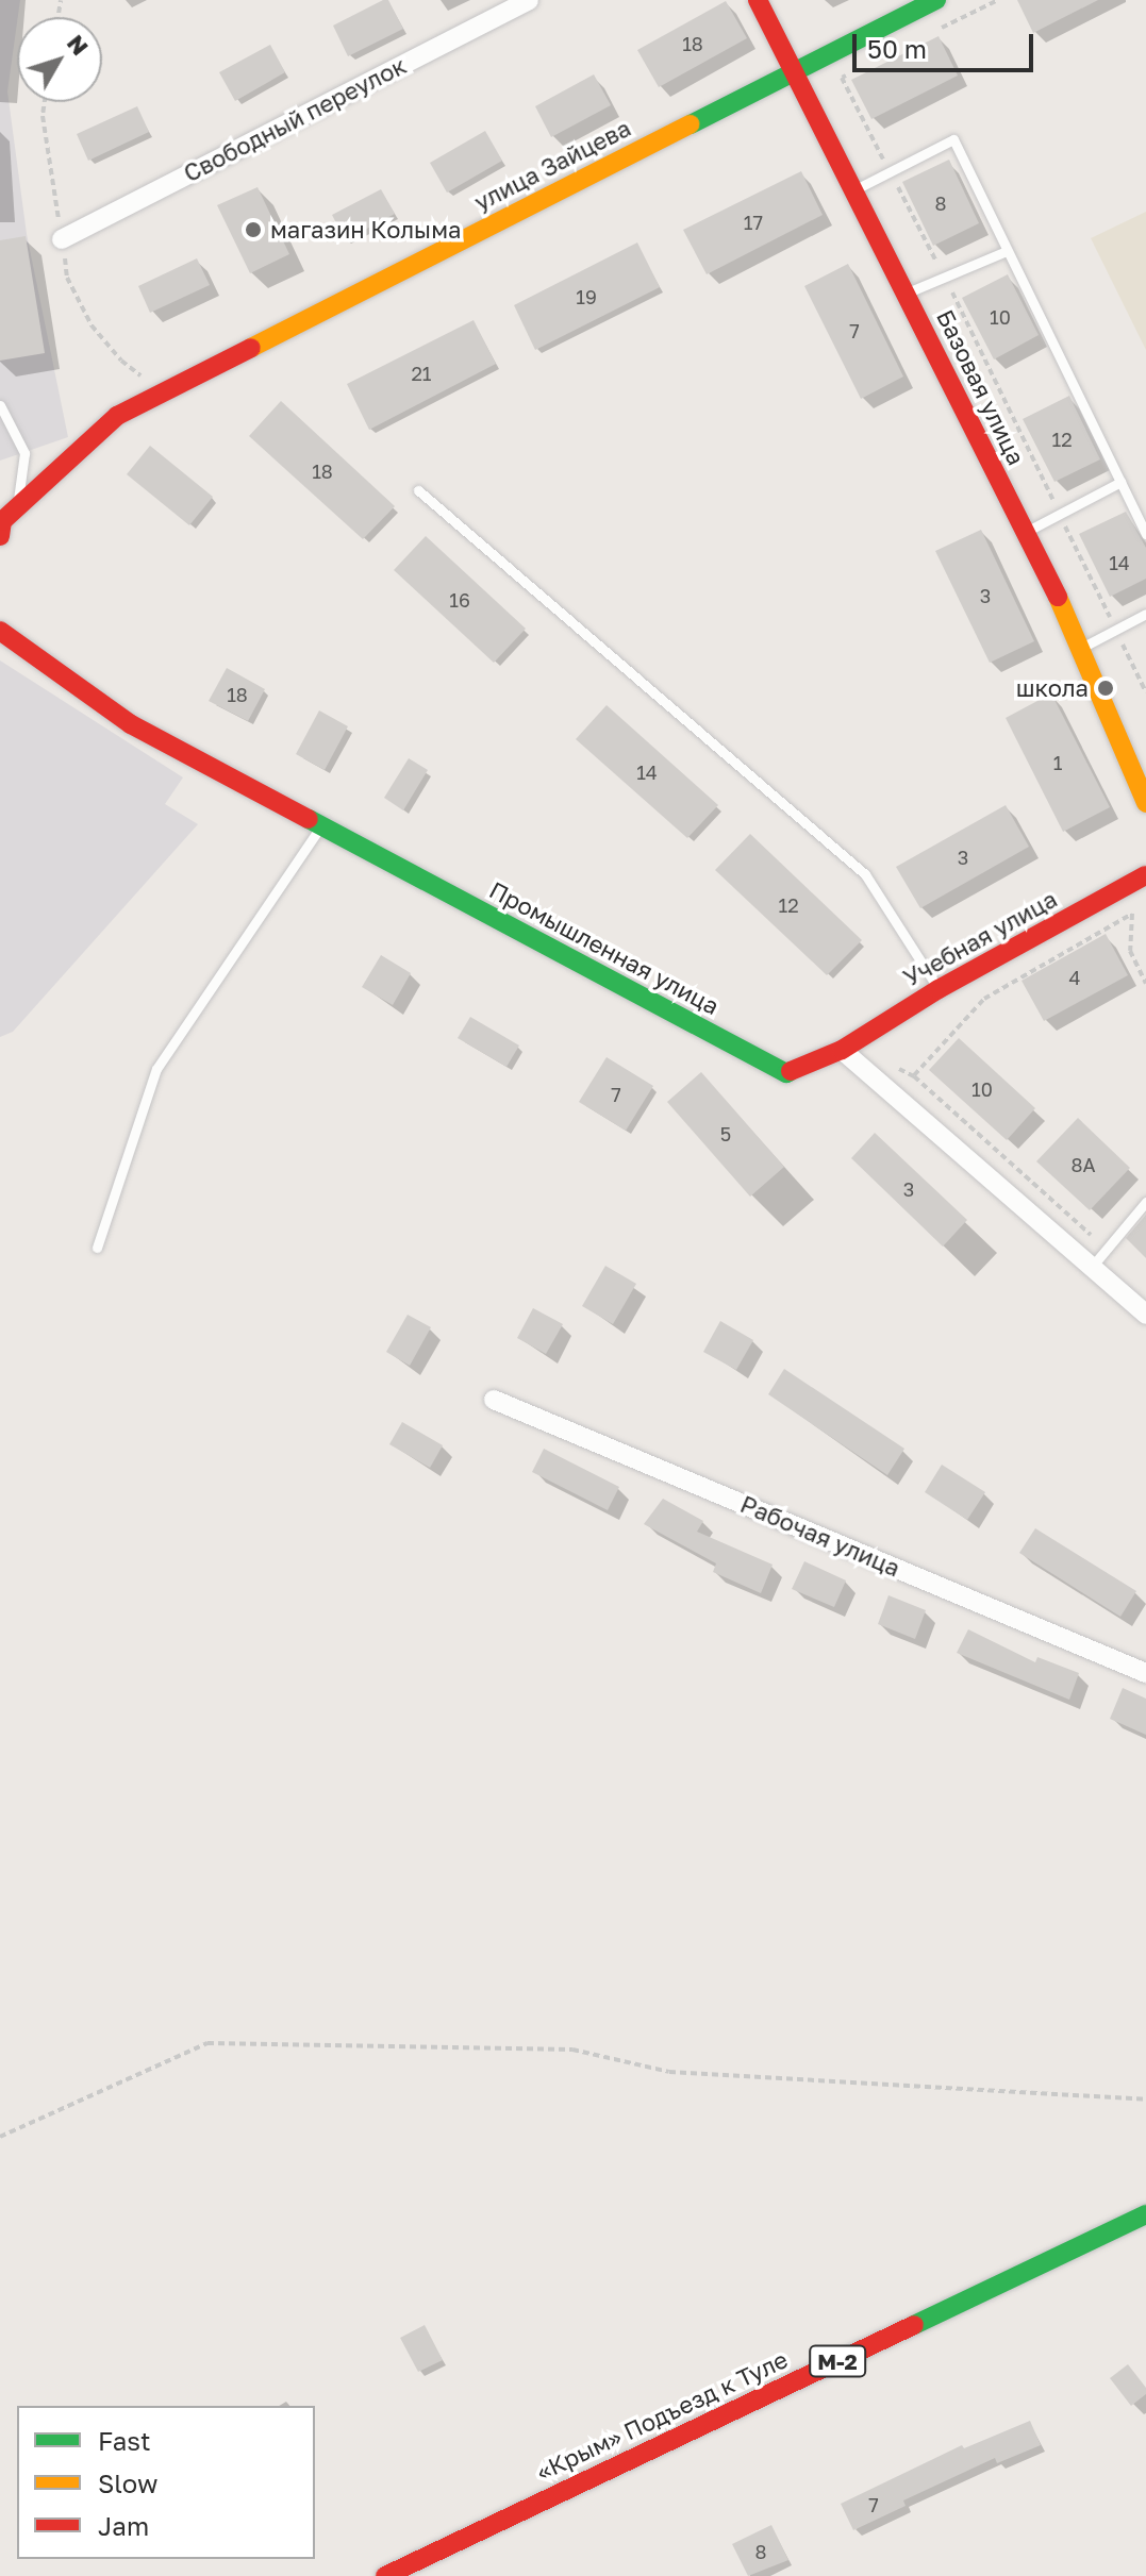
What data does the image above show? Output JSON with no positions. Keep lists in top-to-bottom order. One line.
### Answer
{"streets":{"street":["Свободный переулок","улица Зайцева","Базовая улица","Учебная улица","Промышленная улица","Рабочая улица","М-2","«Крым» Подъезд к Туле"]},"crossings":[["улица Зайцева","Базовая улица"],["Учебная улица","Промышленная улица"]],"places":["магазин Колыма","школа"],"house_numbers":["18","8","17","19","10","7","21","12","18","14","3","16","18","1","14","3","12","4","10","7","5","8А","3","7","8"],"legend":["Fast","Slow","Jam"],"scale_bar":"50 m","north":"top right"}
